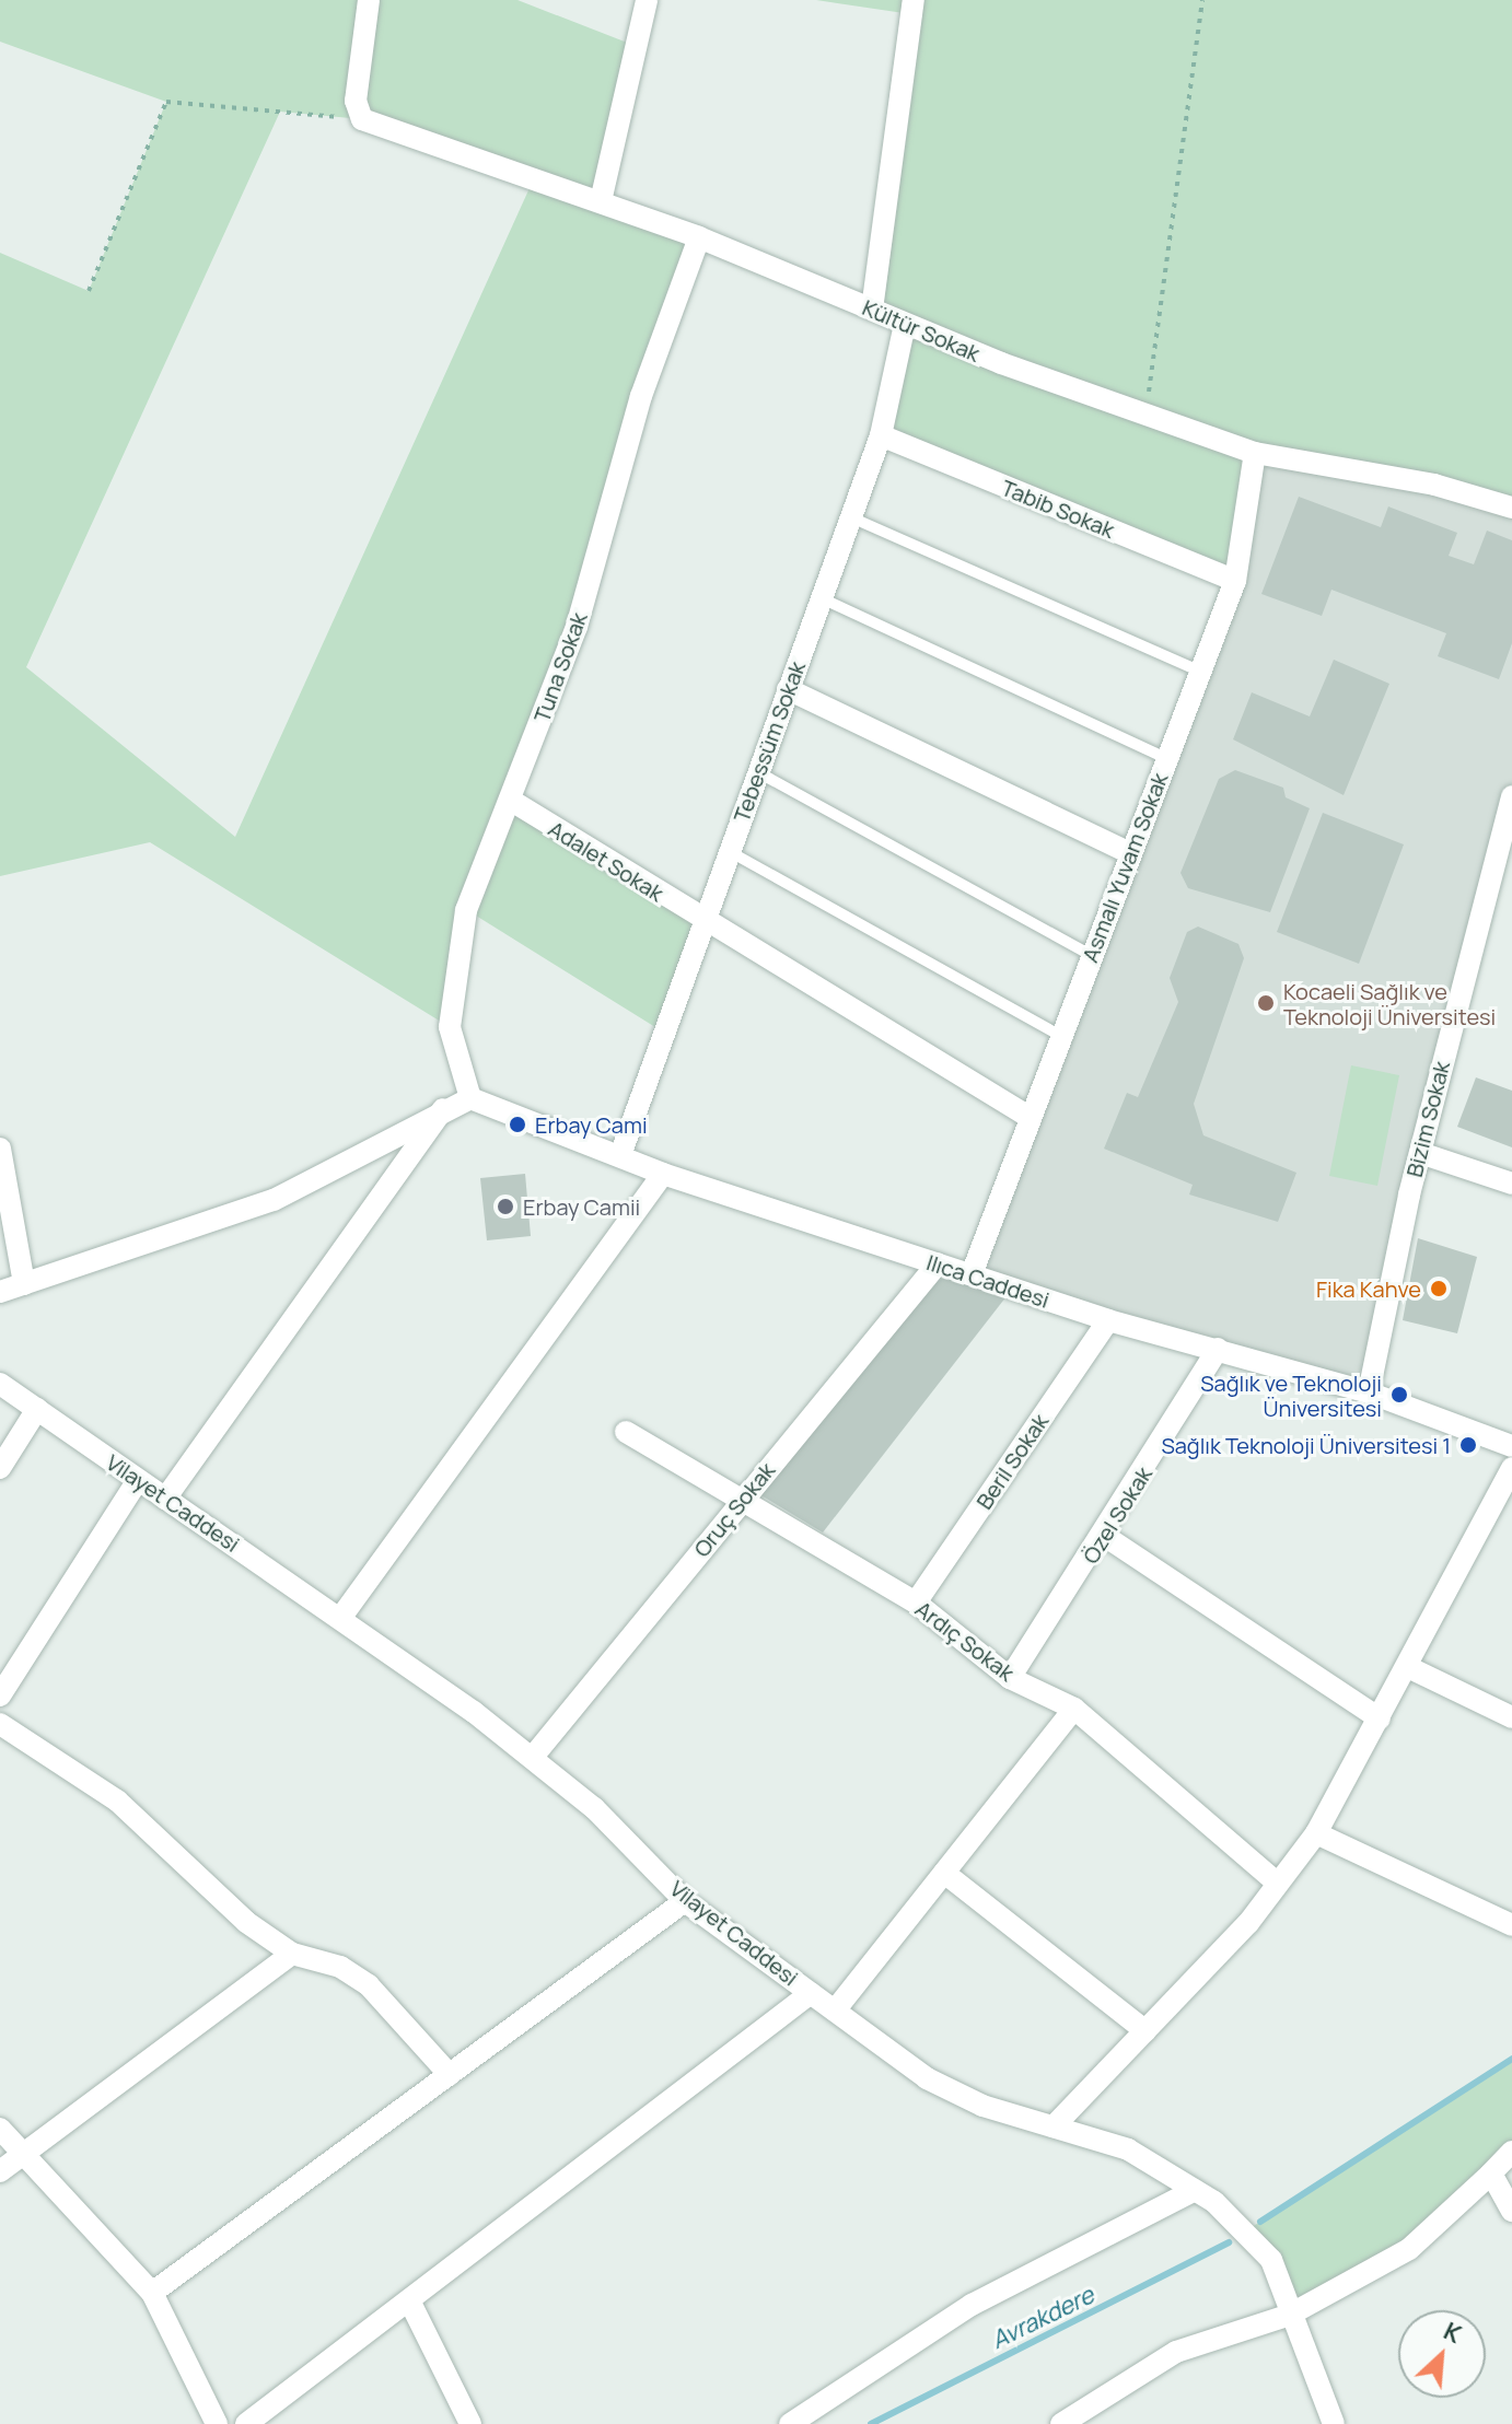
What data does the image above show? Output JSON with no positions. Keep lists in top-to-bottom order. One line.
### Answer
{"streets":{"street":["Kültür Sokak","Tabib Sokak","Tuna Sokak","Tebessüm Sokak","Adalet Sokak","Asmalı Yuvam Sokak","Bizim Sokak","Ilıca Caddesi","Beril Sokak","Vilayet Caddesi","Oruç Sokak","Özel Sokak","Ardıç Sokak"]},"crossings":[["Kültür Sokak","Tuna Sokak"],["Kültür Sokak","Tebessüm Sokak"],["Kültür Sokak","Asmalı Yuvam Sokak"],["Tabib Sokak","Tebessüm Sokak"],["Tabib Sokak","Asmalı Yuvam Sokak"],["Tuna Sokak","Adalet Sokak"],["Tuna Sokak","Ilıca Caddesi"],["Tebessüm Sokak","Adalet Sokak"],["Tebessüm Sokak","Ilıca Caddesi"],["Adalet Sokak","Asmalı Yuvam Sokak"],["Asmalı Yuvam Sokak","Ilıca Caddesi"],["Bizim Sokak","Ilıca Caddesi"],["Ilıca Caddesi","Beril Sokak"],["Ilıca Caddesi","Oruç Sokak"],["Ilıca Caddesi","Özel Sokak"],["Beril Sokak","Ardıç Sokak"],["Vilayet Caddesi","Oruç Sokak"],["Oruç Sokak","Ardıç Sokak"],["Özel Sokak","Ardıç Sokak"]],"water":["Avrakdere"],"places":["Kocaeli Sağlık ve Teknoloji Üniversitesi","Erbay Cami","Erbay Camii","Fika Kahve","Sağlık ve Teknoloji Üniversitesi","Sağlık Teknoloji Üniversitesi 1"],"north":"top right"}
